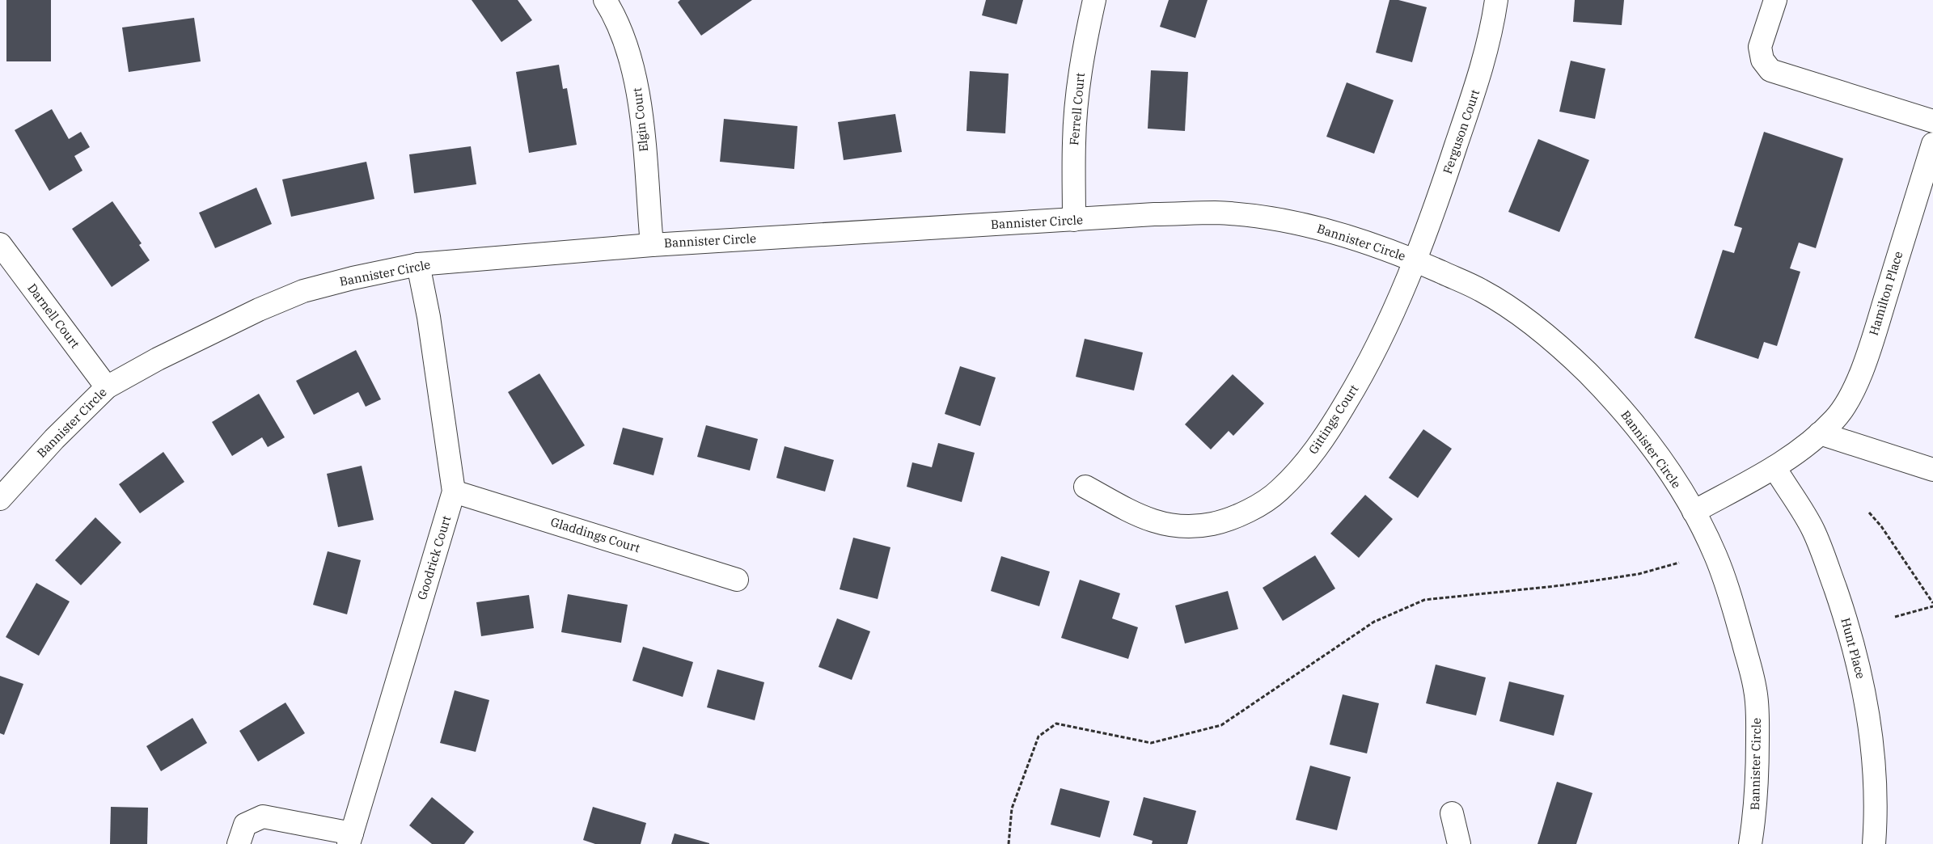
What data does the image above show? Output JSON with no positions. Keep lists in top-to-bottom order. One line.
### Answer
{"streets":{"street":["Ferrell Court","Elgin Court","Ferguson Court","Bannister Circle","Hamilton Place","Darnell Court","Gittings Court","Gladdings Court","Goodrick Court","Hunt Place"]},"crossings":[["Ferrell Court","Bannister Circle"],["Elgin Court","Bannister Circle"],["Ferguson Court","Bannister Circle"],["Ferguson Court","Gittings Court"],["Bannister Circle","Hamilton Place"],["Bannister Circle","Darnell Court"],["Bannister Circle","Gittings Court"],["Bannister Circle","Goodrick Court"],["Hamilton Place","Hunt Place"],["Gladdings Court","Goodrick Court"]]}
